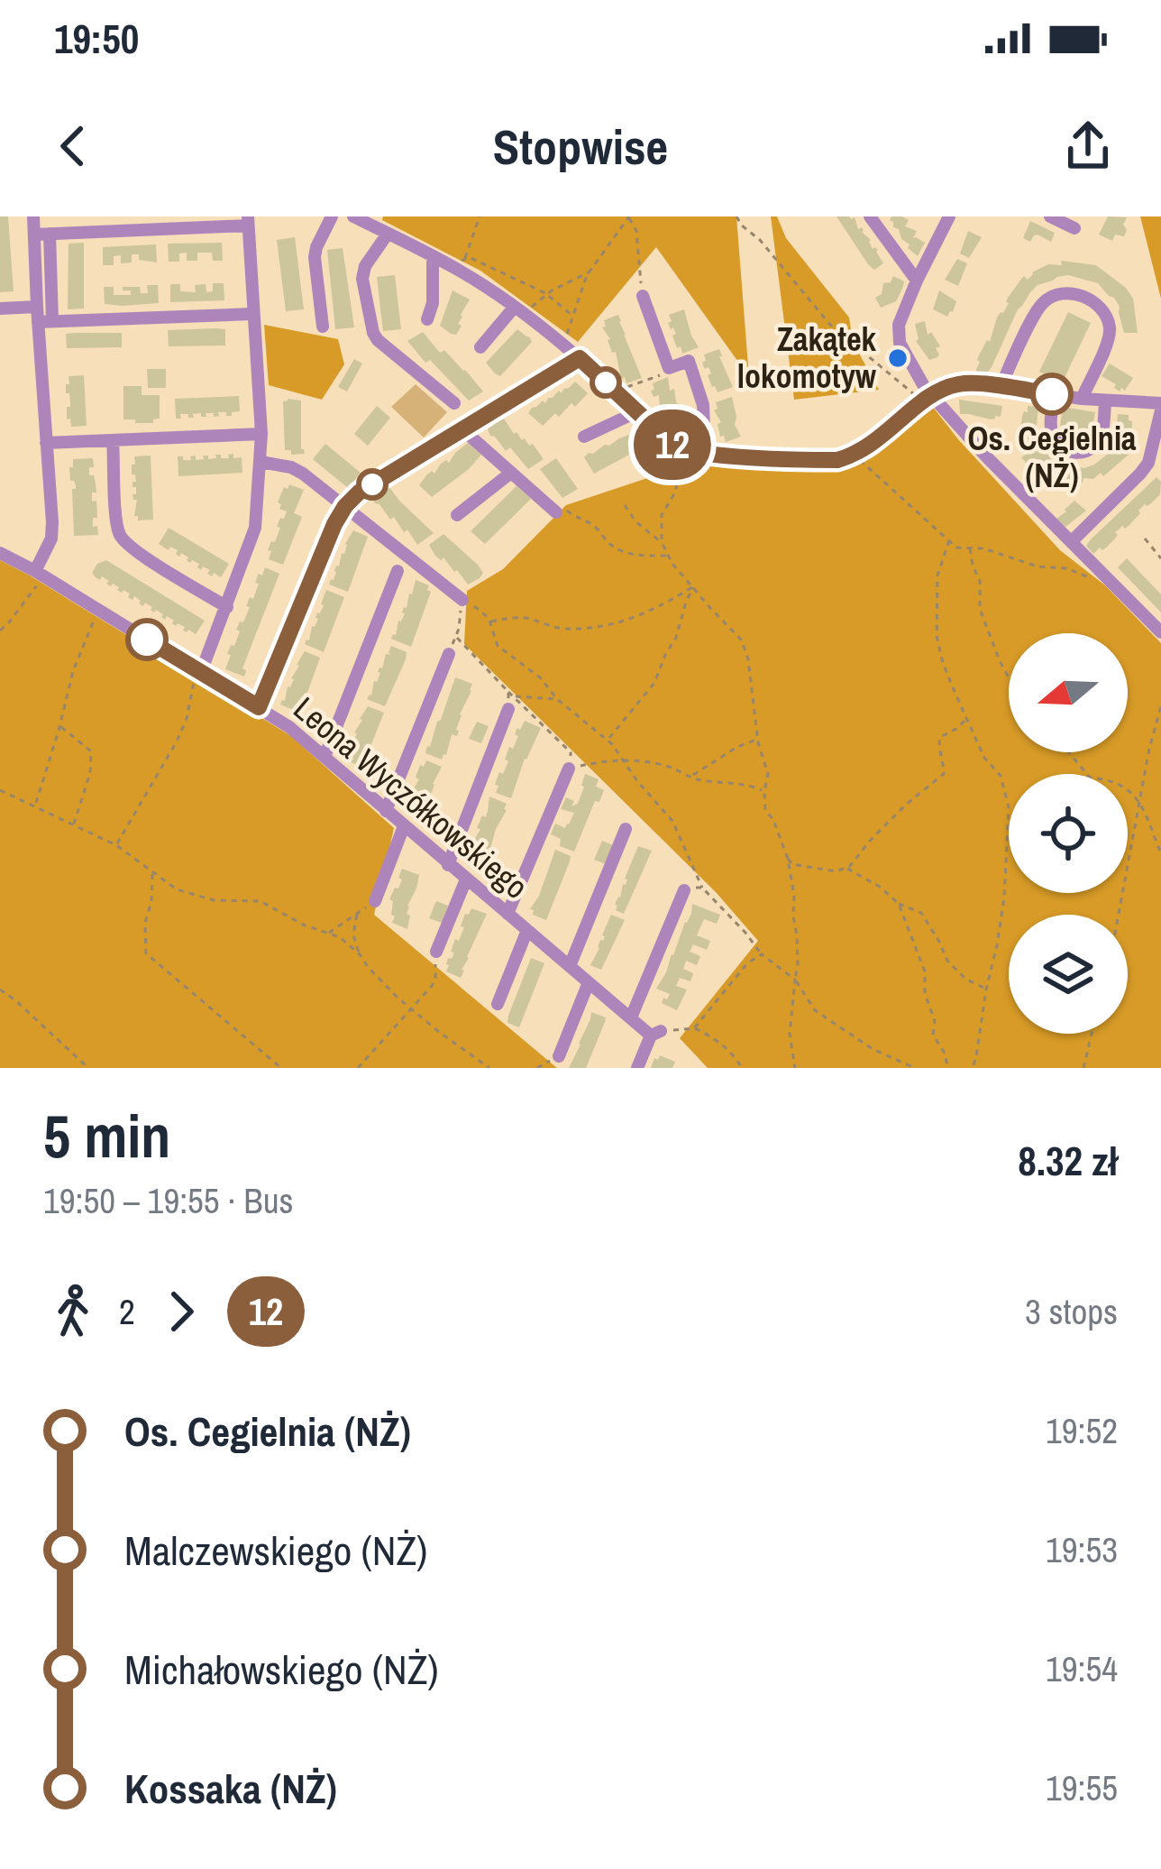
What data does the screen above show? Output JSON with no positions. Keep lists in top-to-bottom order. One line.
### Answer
{"streets":{"street":["Leona Wyczółkowskiego"]},"places":["Zakątek lokomotyw","Os. Cegielnia (NŻ)"],"lines":["bus line 12"],"north":"left","page":{"status":"19:50","header":"Stopwise","on_map":"12","heading":["5 min","19:50 – 19:55 · Bus","8.32 zł"],"legs":["2","12","3 stops"],"list":[{"name":"Os. Cegielnia (NŻ)","value":"19:52"},{"name":"Malczewskiego (NŻ)","value":"19:53"},{"name":"Michałowskiego (NŻ)","value":"19:54"},{"name":"Kossaka (NŻ)","value":"19:55"}]}}
